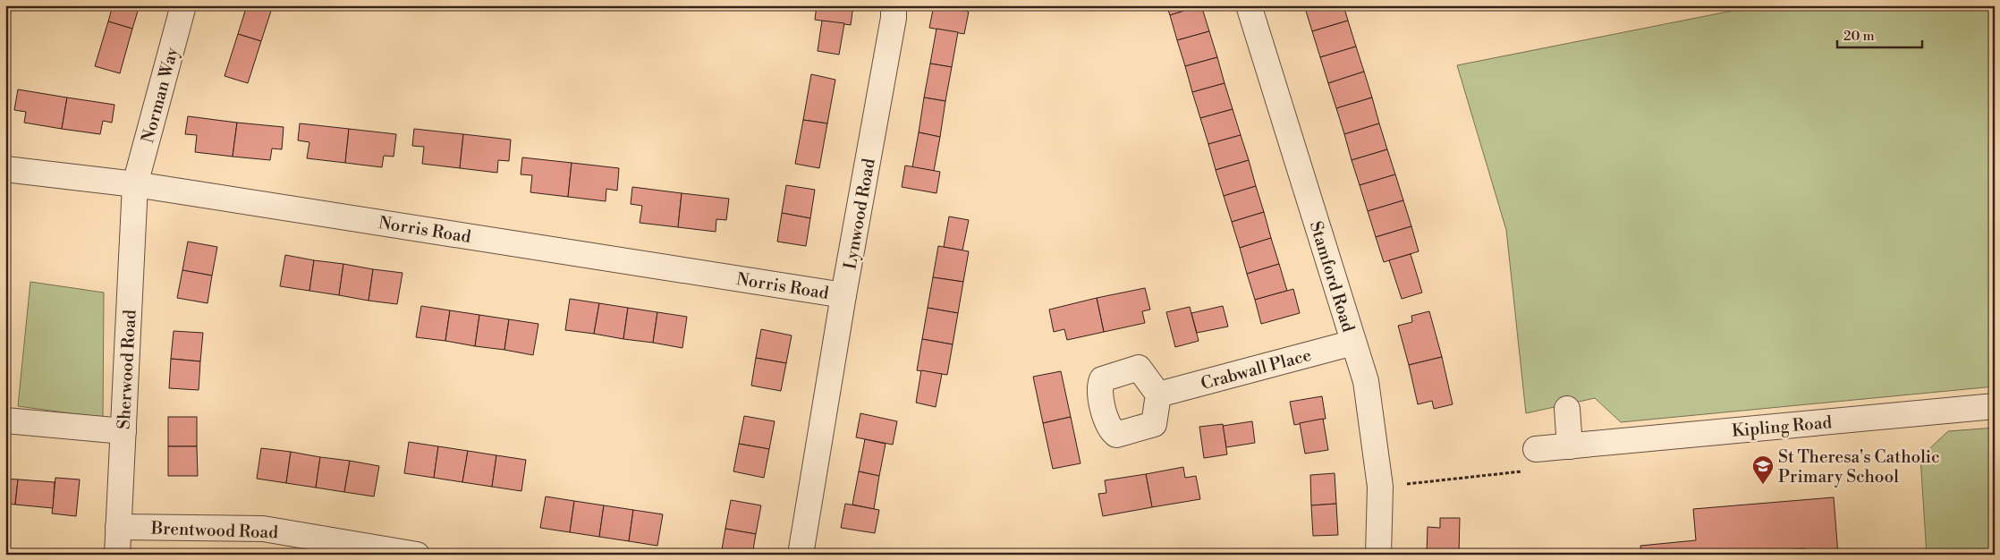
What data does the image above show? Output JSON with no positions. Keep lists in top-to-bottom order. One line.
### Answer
{"streets":{"street":["Norman Way","Lynwood Road","Norris Road","Stamford Road","Crabwall Place","Sherwood Road","Kipling Road","Brentwood Road"]},"crossings":[["Norman Way","Norris Road"],["Norman Way","Sherwood Road"],["Lynwood Road","Norris Road"],["Norris Road","Sherwood Road"],["Stamford Road","Crabwall Place"],["Sherwood Road","Brentwood Road"]],"places":{"school or university":["St Theresa's Catholic Primary School"]},"scale_bar":"20 m"}
